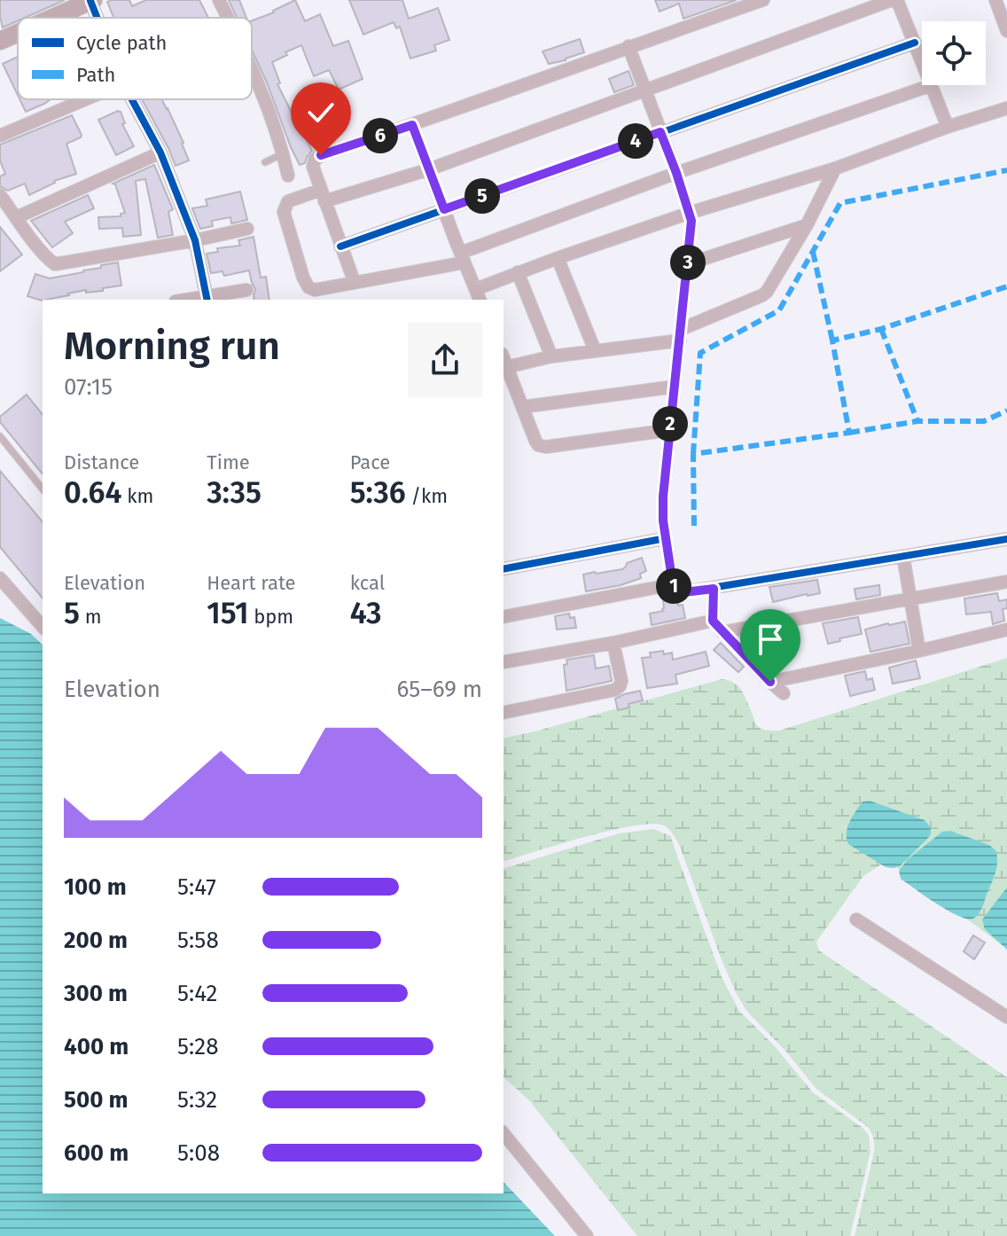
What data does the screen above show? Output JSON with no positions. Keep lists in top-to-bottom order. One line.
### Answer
{"legend":["Cycle path","Path"],"page":{"pins":["6","4","5","3","2","1"],"heading":["Morning run","07:15"],"stats":[["Distance","0.64 km"],["Time","3:35"],["Pace","5:36 /km"],["Elevation","5 m"],["Heart rate","151 bpm"],["kcal","43"]],"chart":["Elevation","65–69 m"],"list":[{"name":"100 m","note":"5:47"},{"name":"200 m","note":"5:58"},{"name":"300 m","note":"5:42"},{"name":"400 m","note":"5:28"},{"name":"500 m","note":"5:32"},{"name":"600 m","note":"5:08"}]}}
